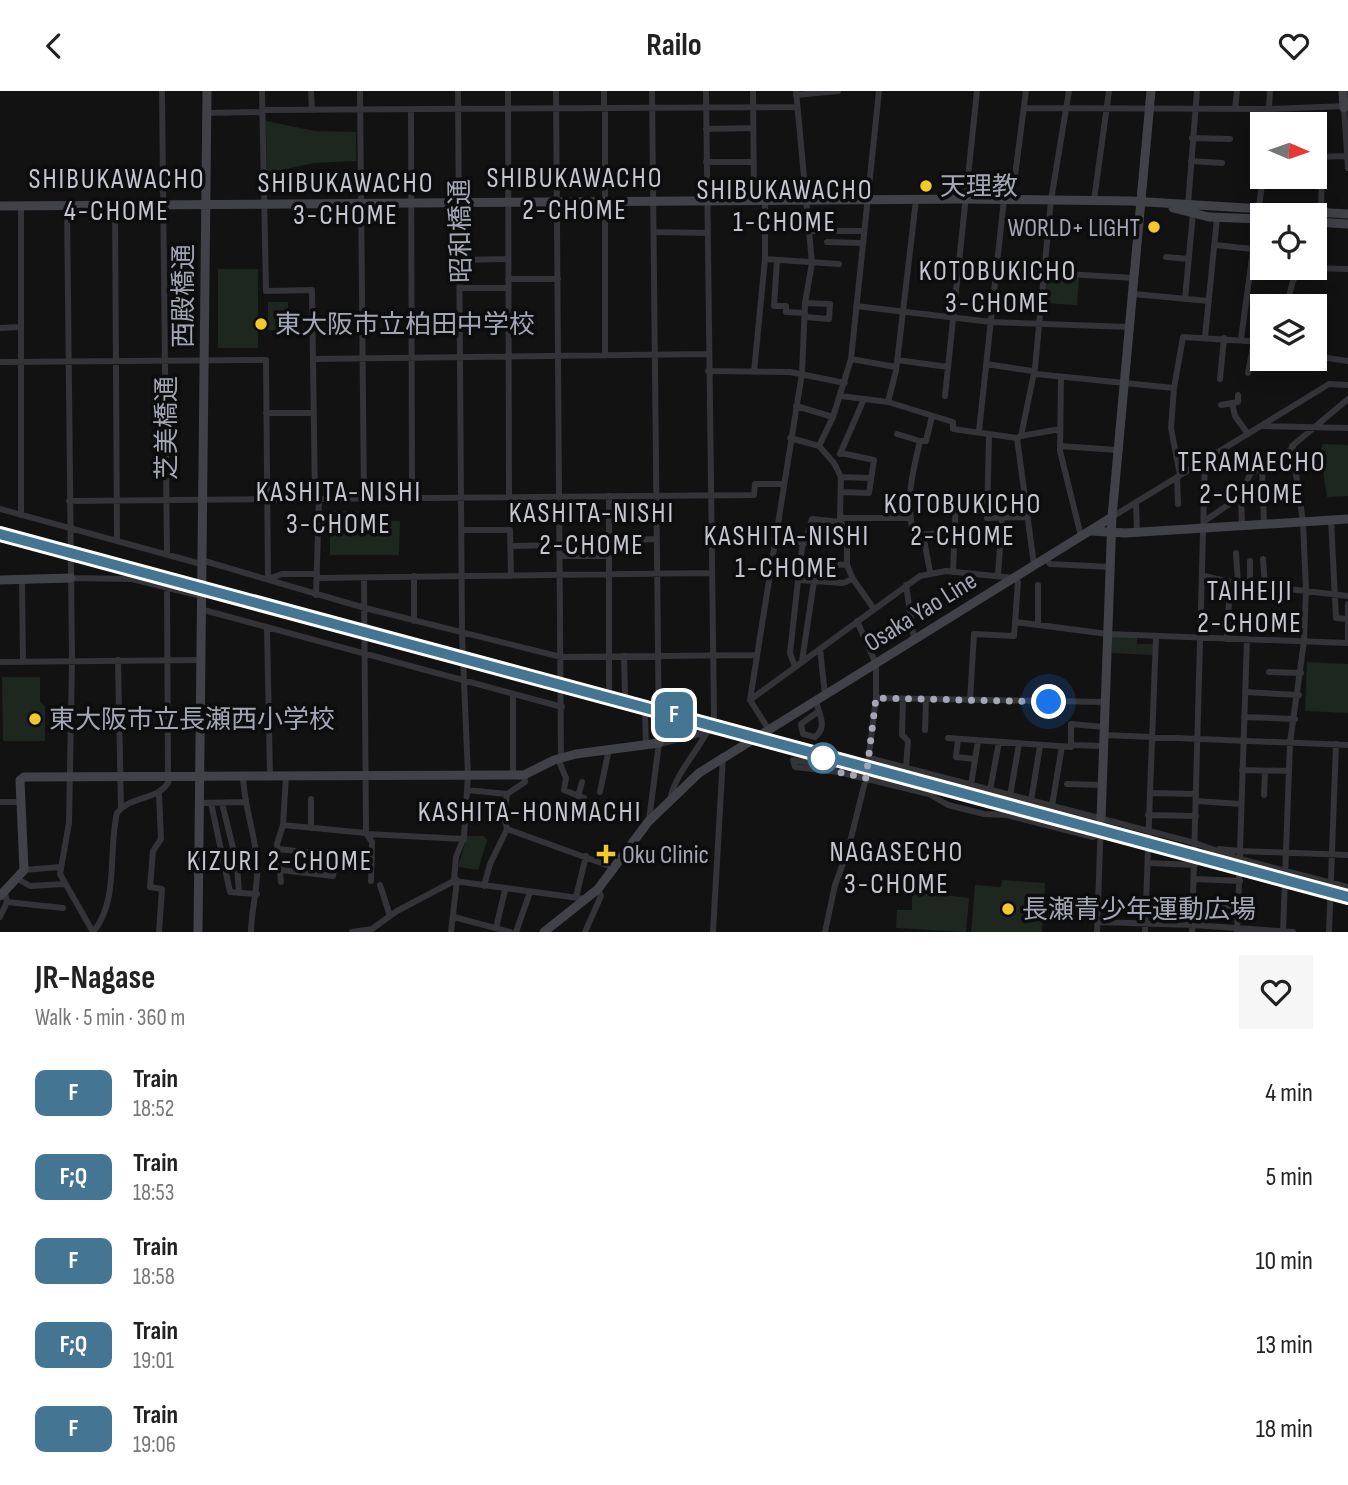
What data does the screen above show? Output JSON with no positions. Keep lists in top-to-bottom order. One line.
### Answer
{"streets":{"street":["昭和橋通","西殿橋通","芝美橋通","Osaka Yao Line"]},"districts":["SHIBUKAWACHO 2-CHOME","SHIBUKAWACHO 4-CHOME","SHIBUKAWACHO 3-CHOME","SHIBUKAWACHO 1-CHOME","KOTOBUKICHO 3-CHOME","TERAMAECHO 2-CHOME","KASHITA-NISHI 3-CHOME","KOTOBUKICHO 2-CHOME","KASHITA-NISHI 2-CHOME","KASHITA-NISHI 1-CHOME","TAIHEIJI 2-CHOME","KASHITA-HONMACHI","NAGASECHO 3-CHOME","KIZURI 2-CHOME"],"places":{"other":["天理教","WORLD+ LIGHT","東大阪市立柏田中学校","東大阪市立長瀬西小学校","長瀬青少年運動広場"],"health":["Oku Clinic"]},"north":"right","page":{"header":"Railo","on_map":"F","heading":["JR-Nagase","Walk · 5 min · 360 m"],"list":[{"mark":"F","name":"Train","note":"18:52","value":"4 min"},{"mark":"F;Q","name":"Train","note":"18:53","value":"5 min"},{"mark":"F","name":"Train","note":"18:58","value":"10 min"},{"mark":"F;Q","name":"Train","note":"19:01","value":"13 min"},{"mark":"F","name":"Train","note":"19:06","value":"18 min"}]}}
